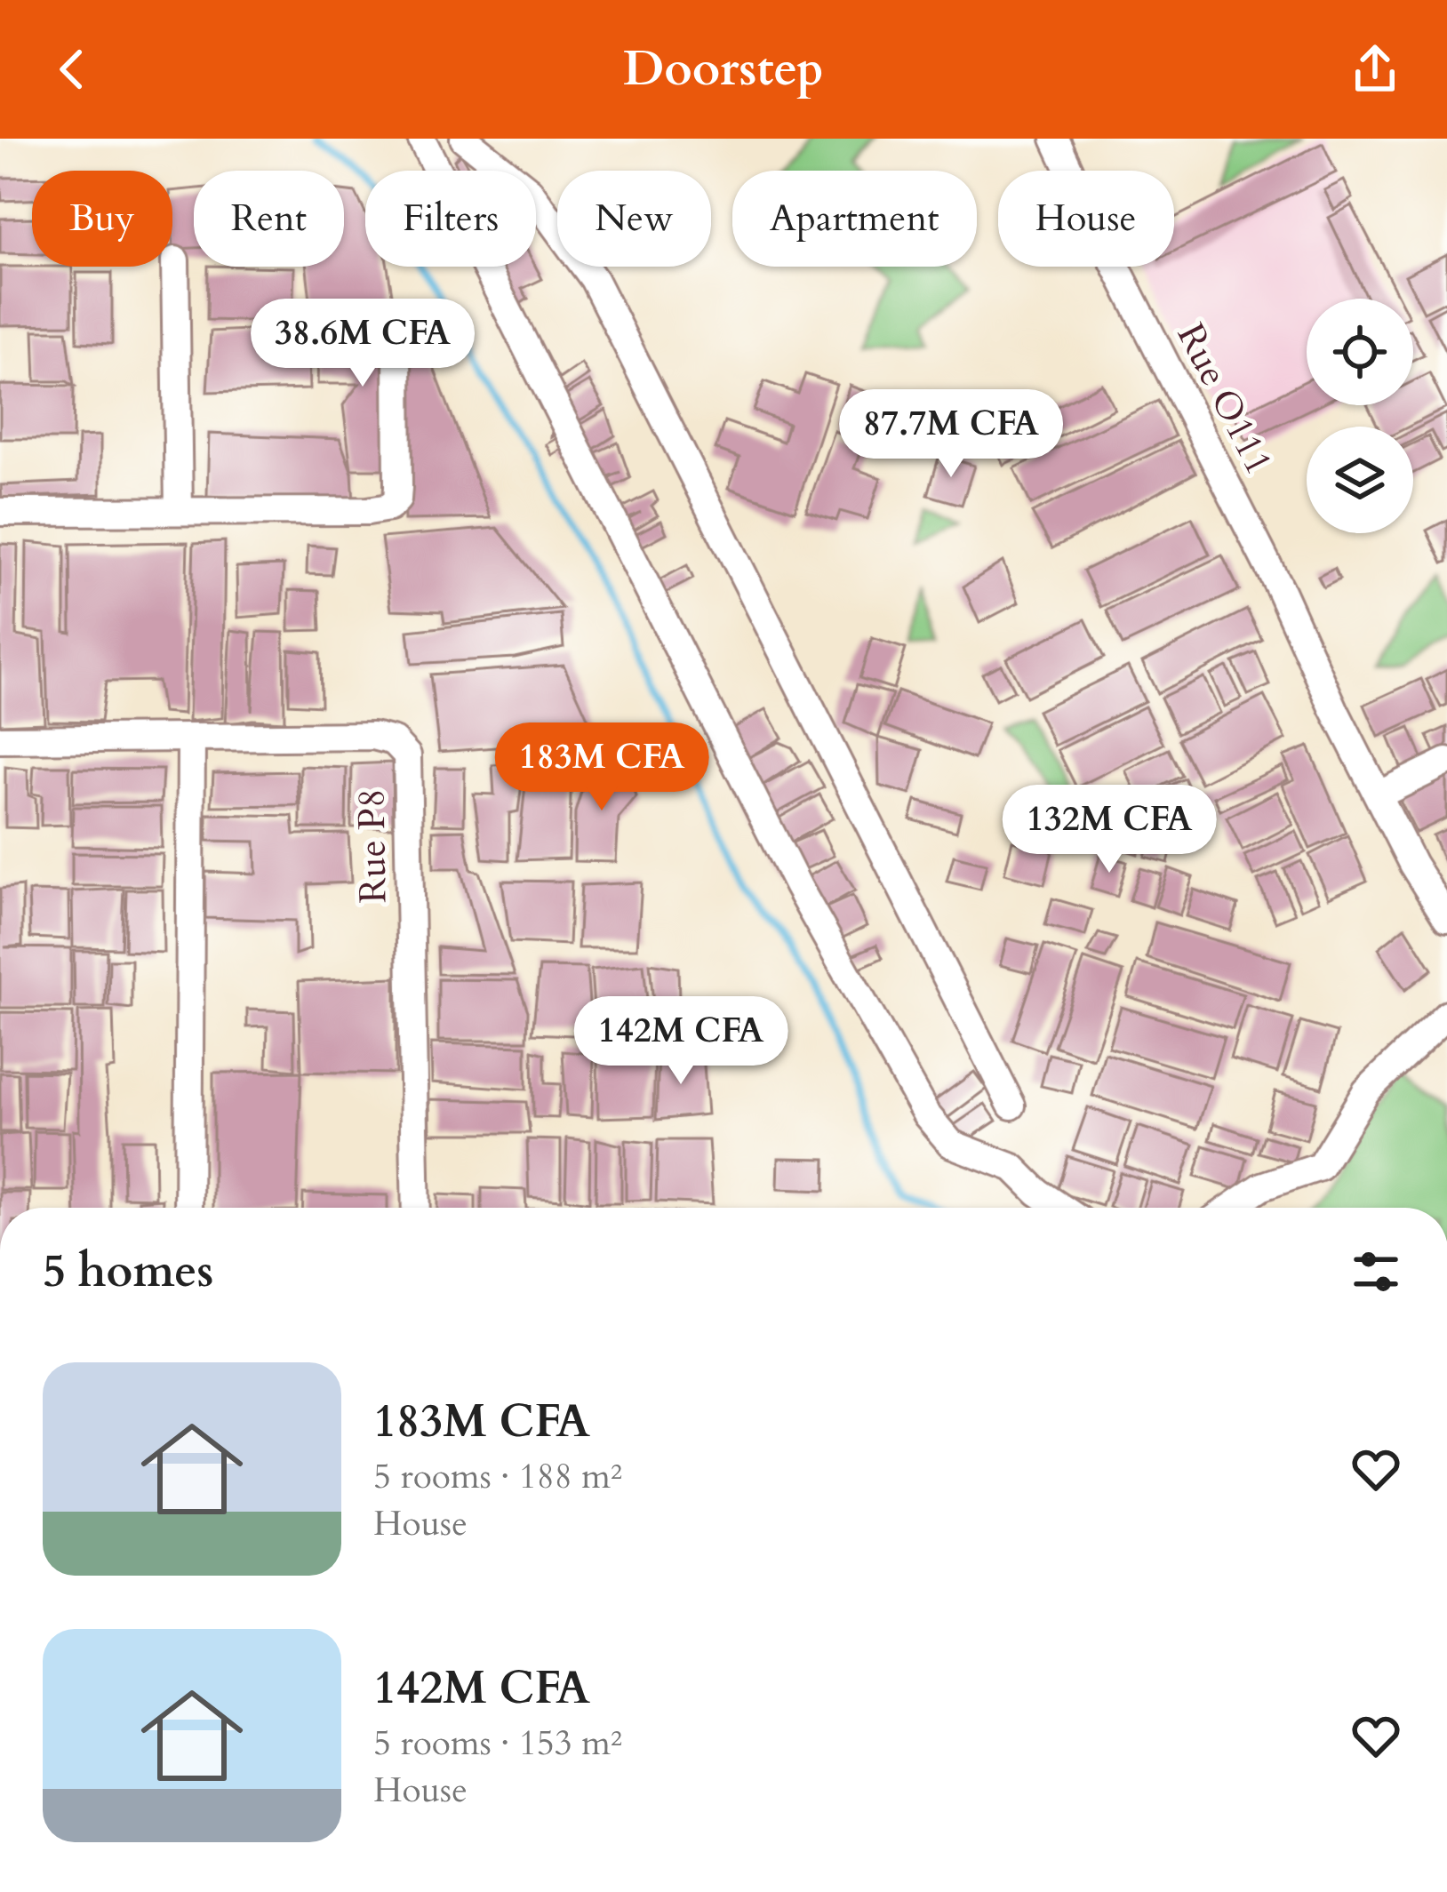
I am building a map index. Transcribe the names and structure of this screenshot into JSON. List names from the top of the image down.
{
  "streets": {
    "street": ["Rue O111", "Rue P8"]
  },
  "page": {
    "header": "Doorstep",
    "chip": [
      "Buy",
      "Rent",
      "Filters",
      "New",
      "Apartment",
      "House"
    ],
    "price": [
      "38.6M CFA",
      "87.7M CFA",
      "183M CFA",
      "132M CFA",
      "142M CFA"
    ],
    "heading": "5 homes",
    "list": [
      {
        "name": "183M CFA",
        "note": "5 rooms · 188 m² · House"
      },
      {
        "name": "142M CFA",
        "note": "5 rooms · 153 m² · House"
      }
    ]
  }
}
